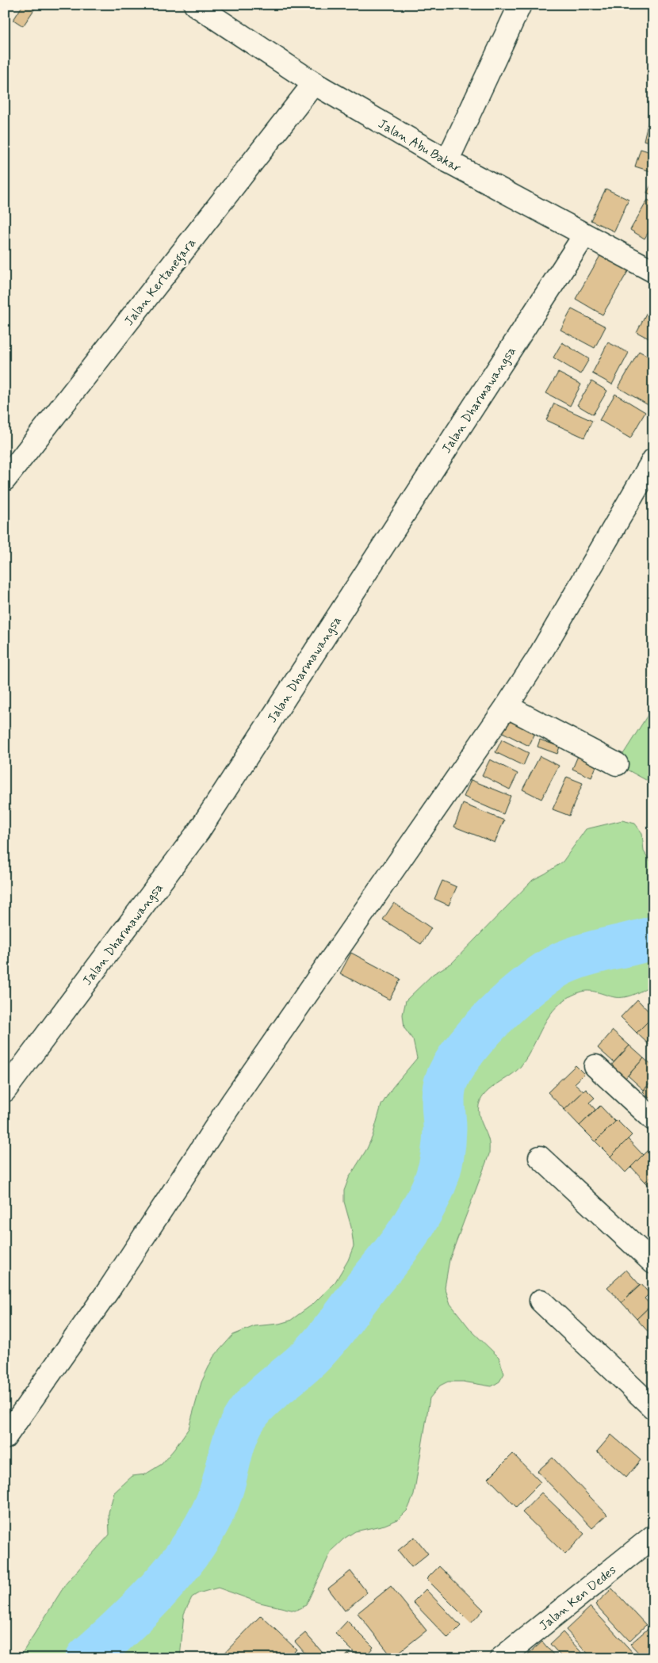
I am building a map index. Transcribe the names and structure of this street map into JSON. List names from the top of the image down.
{
  "streets": {
    "street": [
      "Jalan Abu Bakar",
      "Jalan Kertanegara",
      "Jalan Dharmawangsa",
      "Jalan Ken Dedes"
    ]
  },
  "crossings": [
    ["Jalan Abu Bakar", "Jalan Kertanegara"],
    ["Jalan Abu Bakar", "Jalan Dharmawangsa"]
  ]
}
